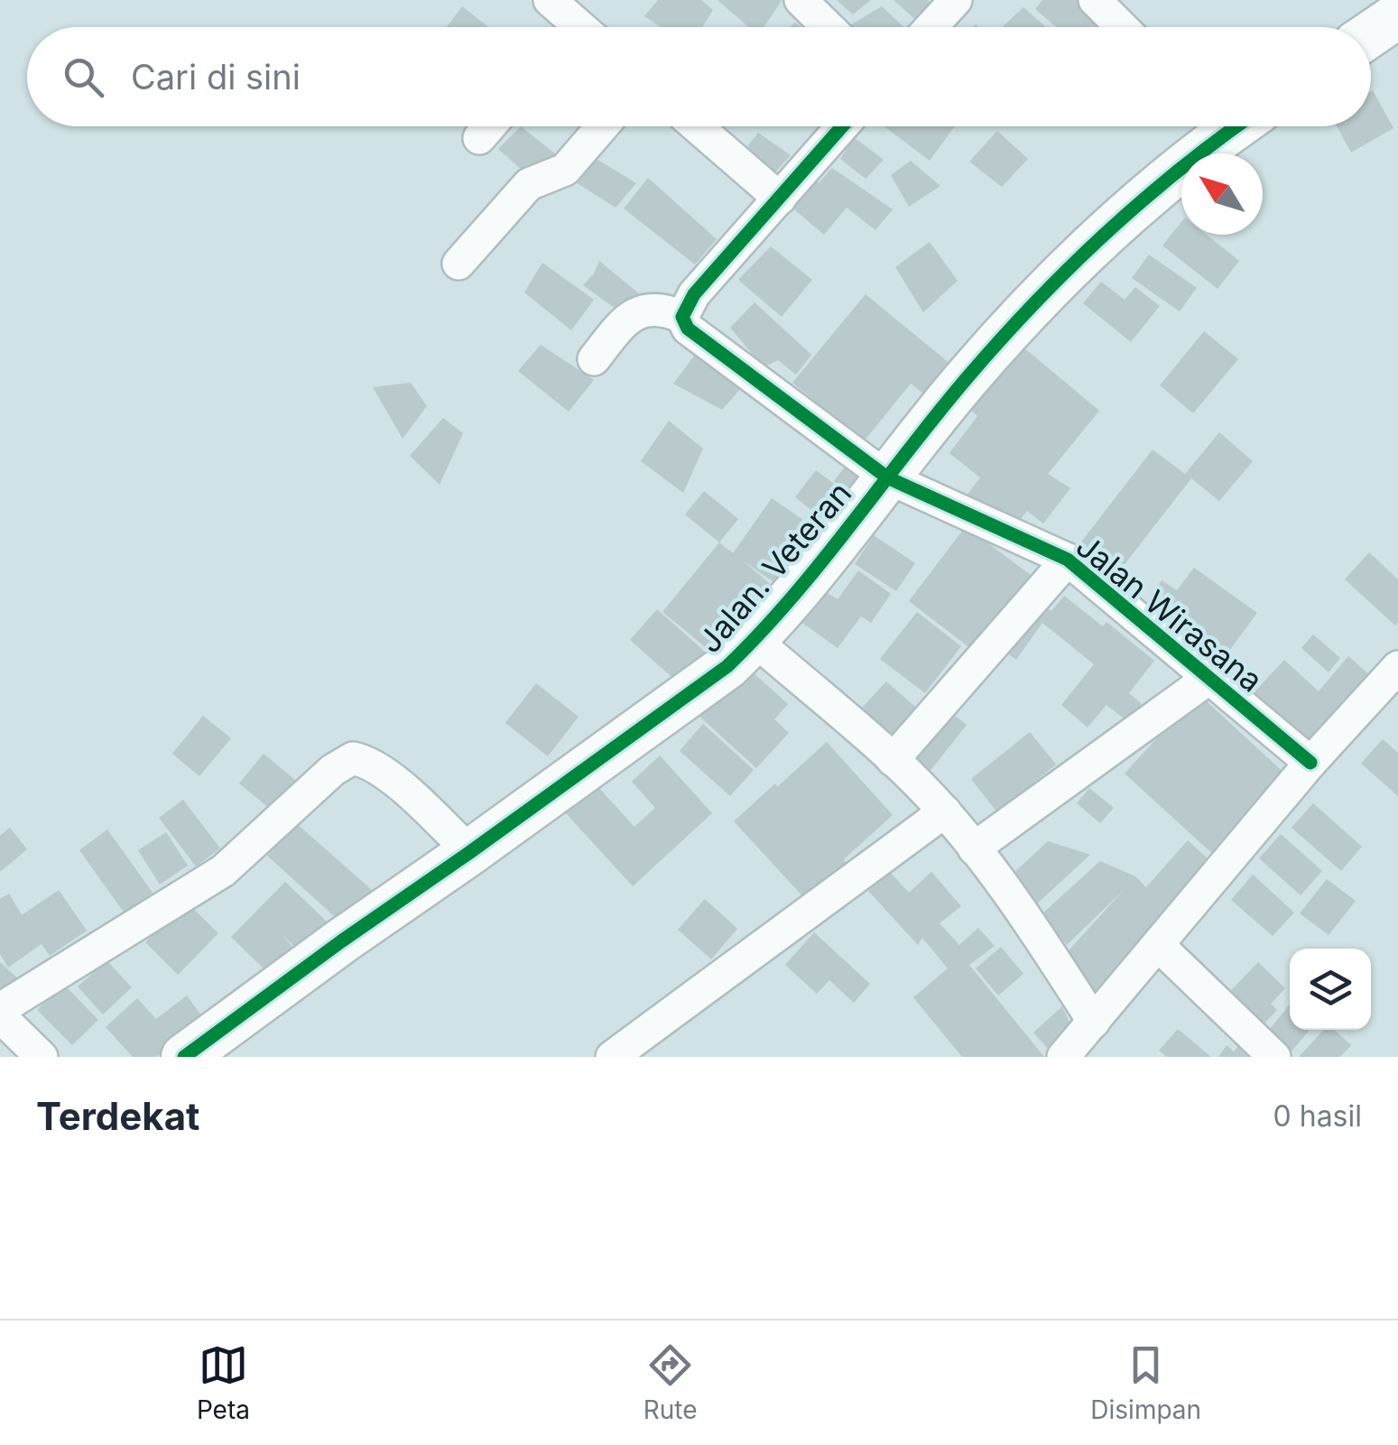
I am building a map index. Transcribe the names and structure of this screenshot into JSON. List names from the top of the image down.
{
  "streets": {
    "street": ["Jalan. Veteran", "Jalan Wirasana"]
  },
  "crossings": [
    ["Jalan. Veteran", "Jalan Wirasana"]
  ],
  "north": "top left",
  "page": {
    "search": "Cari di sini",
    "heading": ["Terdekat", "0 hasil"],
    "nav": ["Peta", "Rute", "Disimpan"]
  }
}
